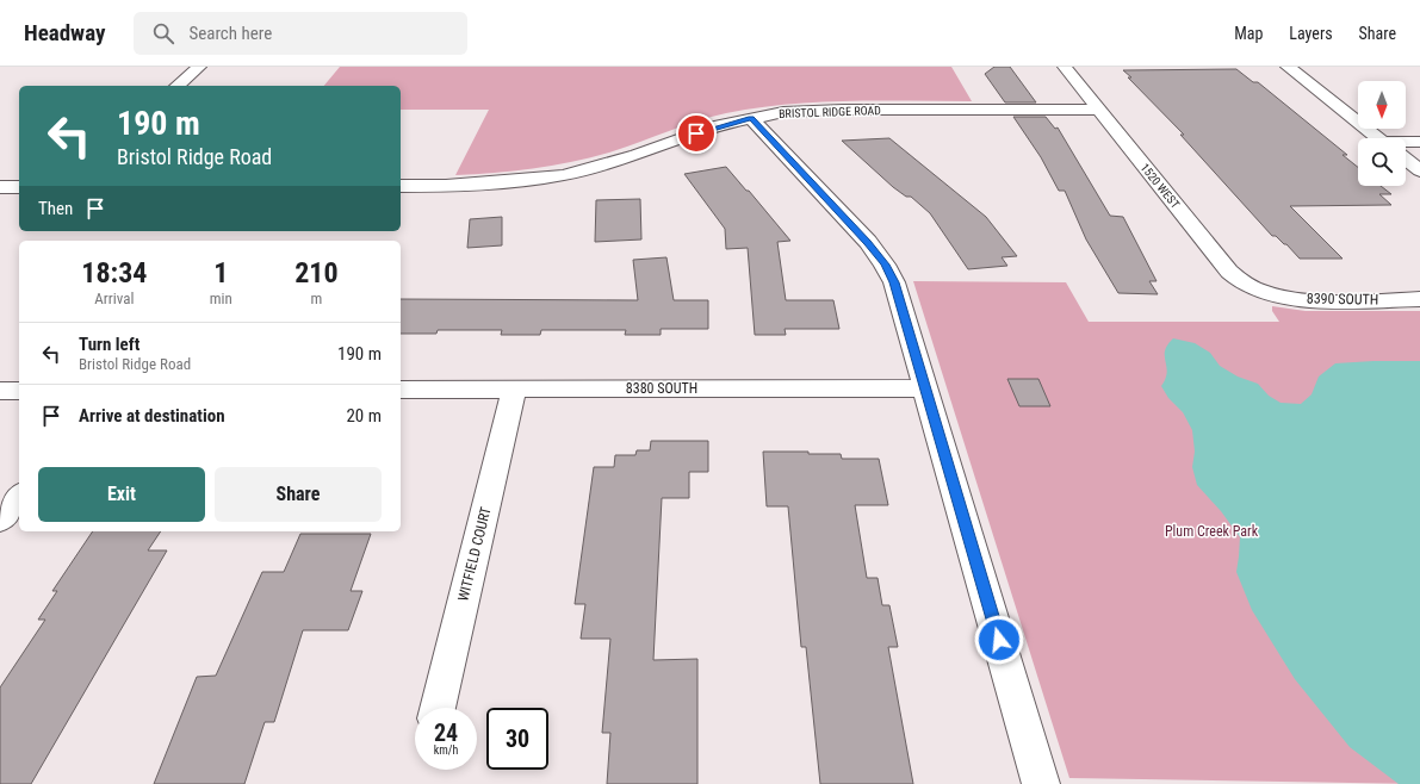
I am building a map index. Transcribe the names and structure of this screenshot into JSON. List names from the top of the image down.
{
  "streets": {
    "street": [
      "BRISTOL RIDGE ROAD",
      "1520 WEST",
      "8390 SOUTH",
      "8380 SOUTH",
      "WITFIELD COURT"
    ]
  },
  "crossings": [
    ["BRISTOL RIDGE ROAD", "1520 WEST"],
    ["1520 WEST", "8390 SOUTH"],
    ["8380 SOUTH", "WITFIELD COURT"]
  ],
  "parks": ["Plum Creek Park"],
  "north": "bottom",
  "page": {
    "header": "Headway",
    "search": "Search here",
    "nav": ["Map", "Layers", "Share"],
    "turn": ["190 m", "Bristol Ridge Road"],
    "then": "Then",
    "eta": [
      "18:34",
      "Arrival",
      "1",
      "min",
      "210",
      "m"
    ],
    "list": [
      {
        "name": "Turn left",
        "note": "Bristol Ridge Road",
        "value": "190 m"
      },
      {
        "name": "Arrive at destination",
        "value": "20 m"
      }
    ],
    "buttons": ["Exit", "Share"],
    "speed": "24 km/h",
    "limit": "30"
  }
}
